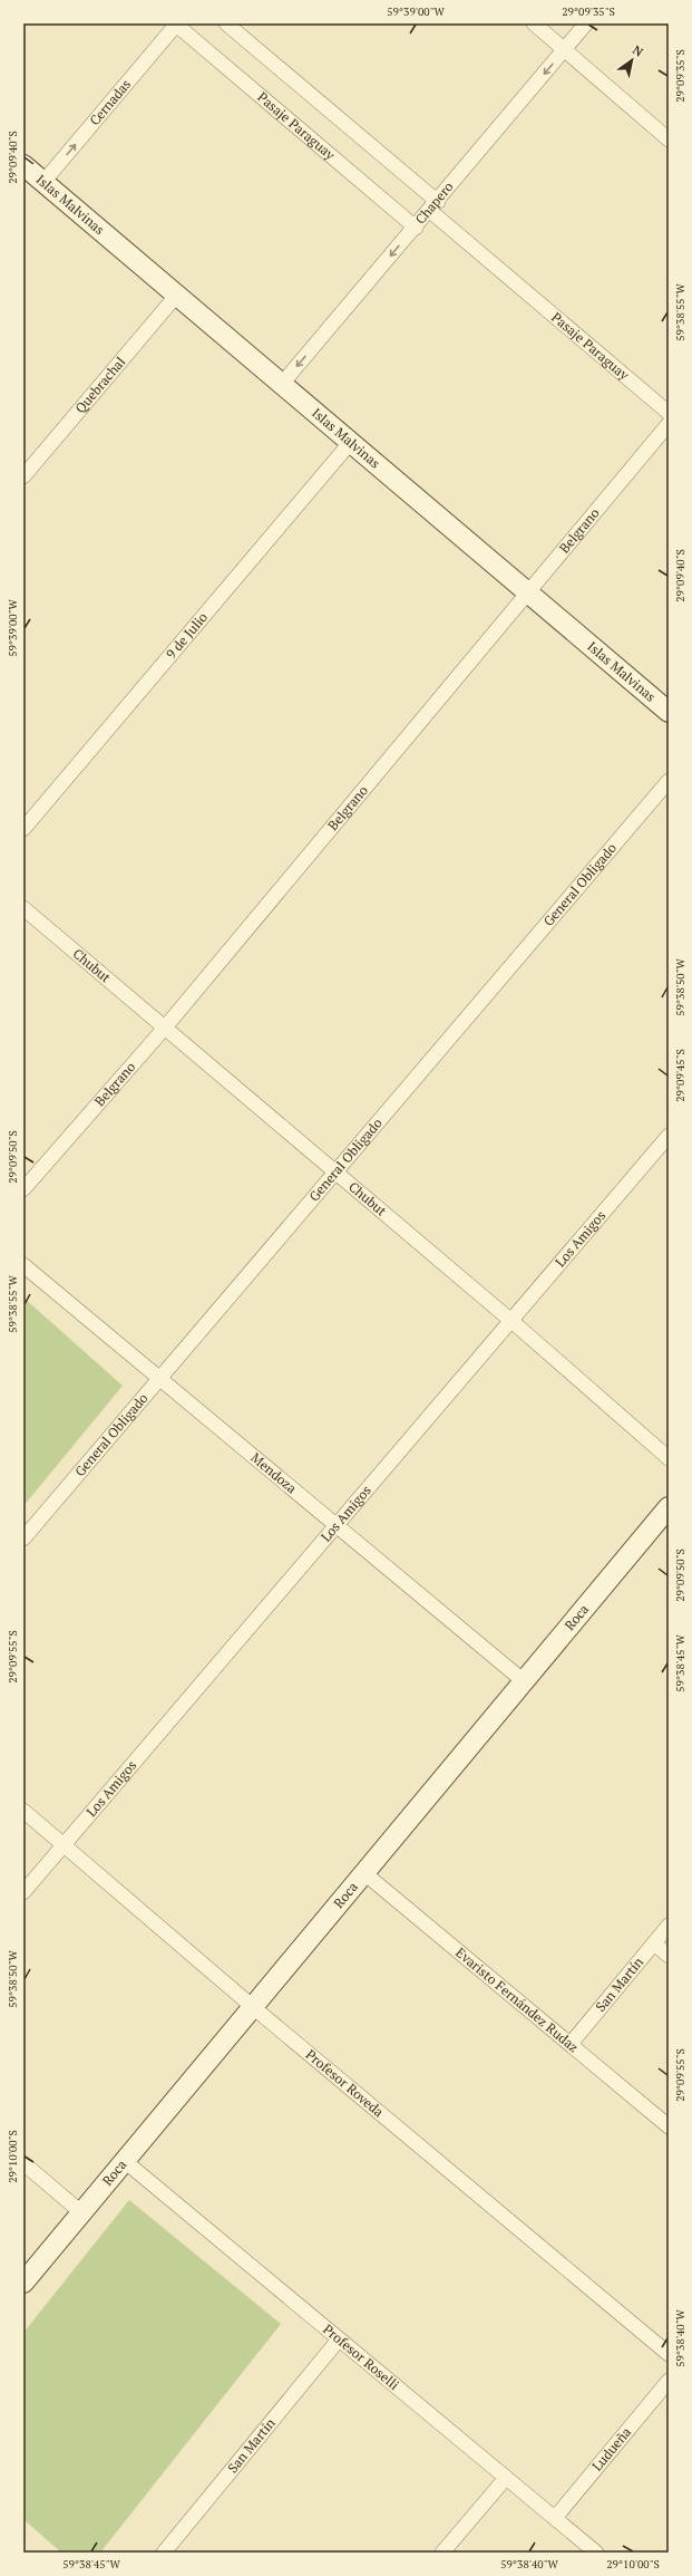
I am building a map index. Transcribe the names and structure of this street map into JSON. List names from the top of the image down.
{
  "streets": {
    "street": [
      "Cernadas",
      "Pasaje Paraguay",
      "Chapero",
      "Islas Malvinas",
      "Quebrachal",
      "Belgrano",
      "9 de Julio",
      "General Obligado",
      "Chubut",
      "Los Amigos",
      "Mendoza",
      "Roca",
      "San Martín",
      "Evaristo Fernández Rudaz",
      "Profesor Roveda",
      "Profesor Roselli",
      "Ludueña"
    ]
  },
  "crossings": [
    ["Cernadas", "Pasaje Paraguay"],
    ["Cernadas", "Islas Malvinas"],
    ["Pasaje Paraguay", "Chapero"],
    ["Chapero", "Islas Malvinas"],
    ["Islas Malvinas", "Quebrachal"],
    ["Islas Malvinas", "Belgrano"],
    ["Islas Malvinas", "9 de Julio"],
    ["Belgrano", "Chubut"],
    ["General Obligado", "Chubut"],
    ["General Obligado", "Mendoza"],
    ["Chubut", "Los Amigos"],
    ["Los Amigos", "Mendoza"],
    ["Los Amigos", "Profesor Roveda"],
    ["Mendoza", "Roca"],
    ["Roca", "Evaristo Fernández Rudaz"],
    ["Roca", "Profesor Roveda"],
    ["Roca", "Profesor Roselli"],
    ["San Martín", "Evaristo Fernández Rudaz"],
    ["San Martín", "Profesor Roselli"],
    ["Profesor Roselli", "Ludueña"]
  ],
  "one_way": ["Cernadas", "Chapero"],
  "north": "top right",
  "coordinates": [
    "59°39'00\"W",
    "29°09'35\"S",
    "29°09'40\"S",
    "59°38'55\"W",
    "59°38'50\"W",
    "29°09'45\"S",
    "29°09'50\"S",
    "29°09'55\"S",
    "59°38'45\"W",
    "29°10'00\"S",
    "59°38'40\"W"
  ]
}
